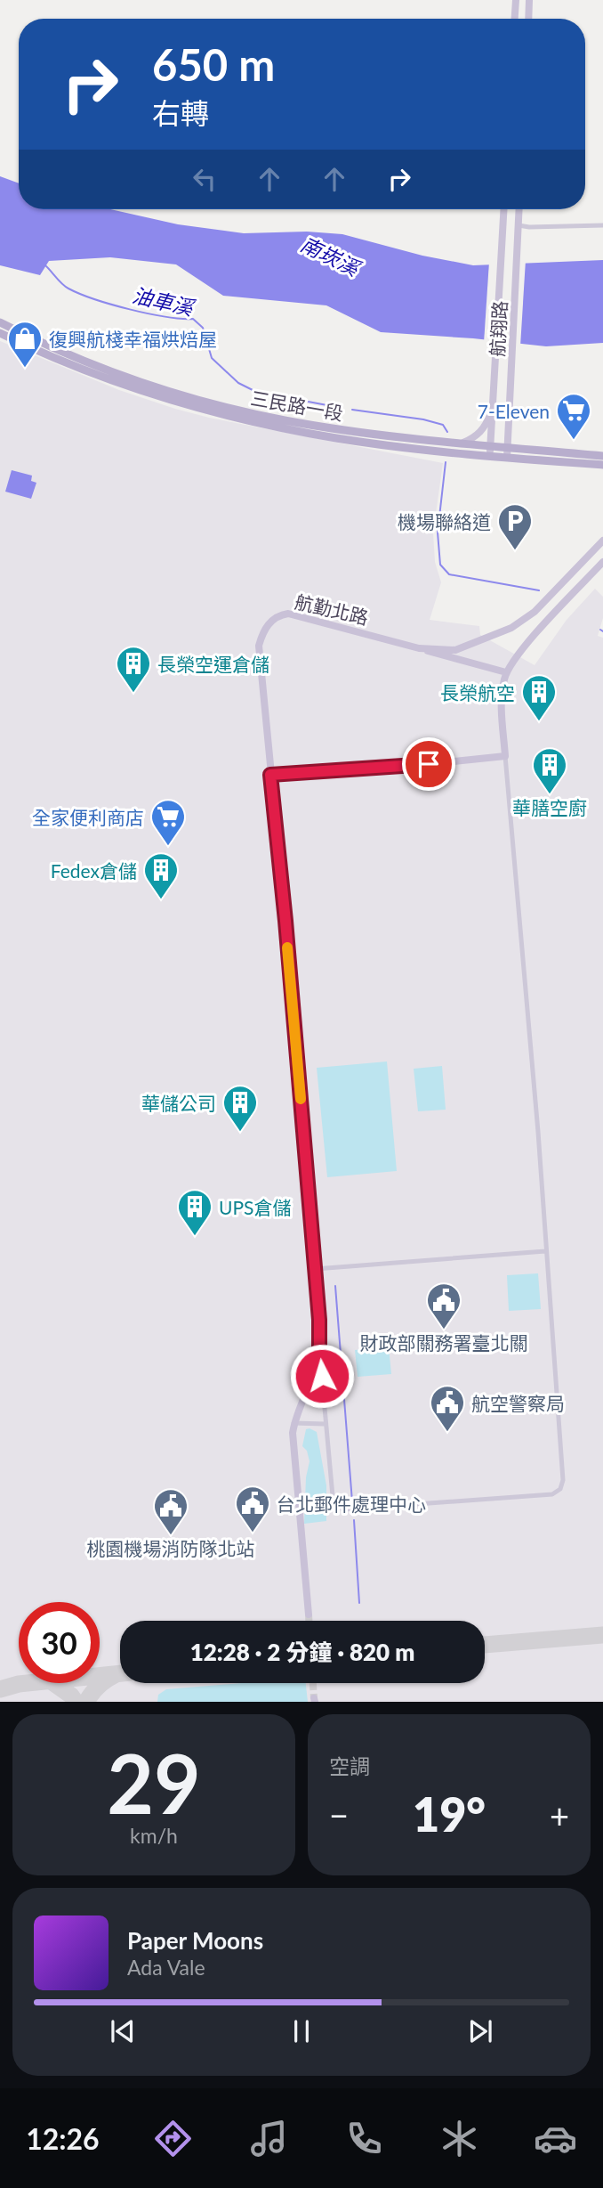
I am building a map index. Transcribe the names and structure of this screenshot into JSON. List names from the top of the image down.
{
  "streets": {
    "main road": ["三民路一段"],
    "street": ["航翔路", "航勤北路"]
  },
  "crossings": [
    ["航翔路", "三民路一段"]
  ],
  "water": ["南崁溪", "油車溪"],
  "places": {
    "shop": ["復興航棧幸福烘焙屋"],
    "supermarket": ["7-Eleven", "全家便利商店"],
    "parking": ["機場聯絡道"],
    "building": [
      "長榮空運倉儲",
      "長榮航空",
      "華膳空廚",
      "Fedex倉儲",
      "華儲公司",
      "UPS倉儲"
    ],
    "public building": [
      "財政部關務署臺北關",
      "航空警察局",
      "台北郵件處理中心",
      "桃園機場消防隊北站"
    ]
  },
  "page": {
    "turn": ["650 m", "右轉"],
    "limit": "30",
    "trip": "12:28 · 2 分鐘 · 820 m",
    "tile": [
      ["29", "km/h"],
      "空調"
    ],
    "heat": ["−", "19°", "+"],
    "song": ["Paper Moons", "Ada Vale"],
    "tabs": "12:26"
  }
}
